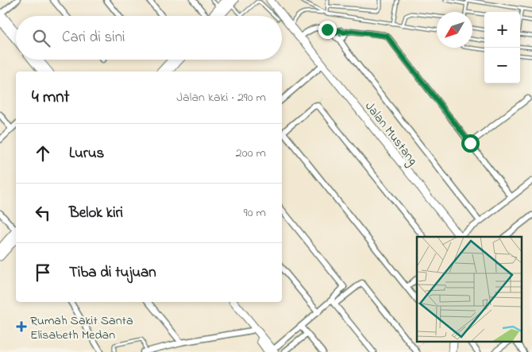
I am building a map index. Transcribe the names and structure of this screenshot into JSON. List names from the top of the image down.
{
  "streets": {
    "main road": ["Jalan Mustang"]
  },
  "places": {
    "health": ["Rumah Sakit Santa Elisabeth Medan"]
  },
  "north": "bottom left",
  "page": {
    "map_buttons": ["+", "−"],
    "search": "Cari di sini",
    "heading": ["4 mnt", "Jalan kaki · 290 m"],
    "list": [
      ["Lurus", "200 m"],
      ["Belok kiri", "90 m"],
      "Tiba di tujuan"
    ]
  }
}
